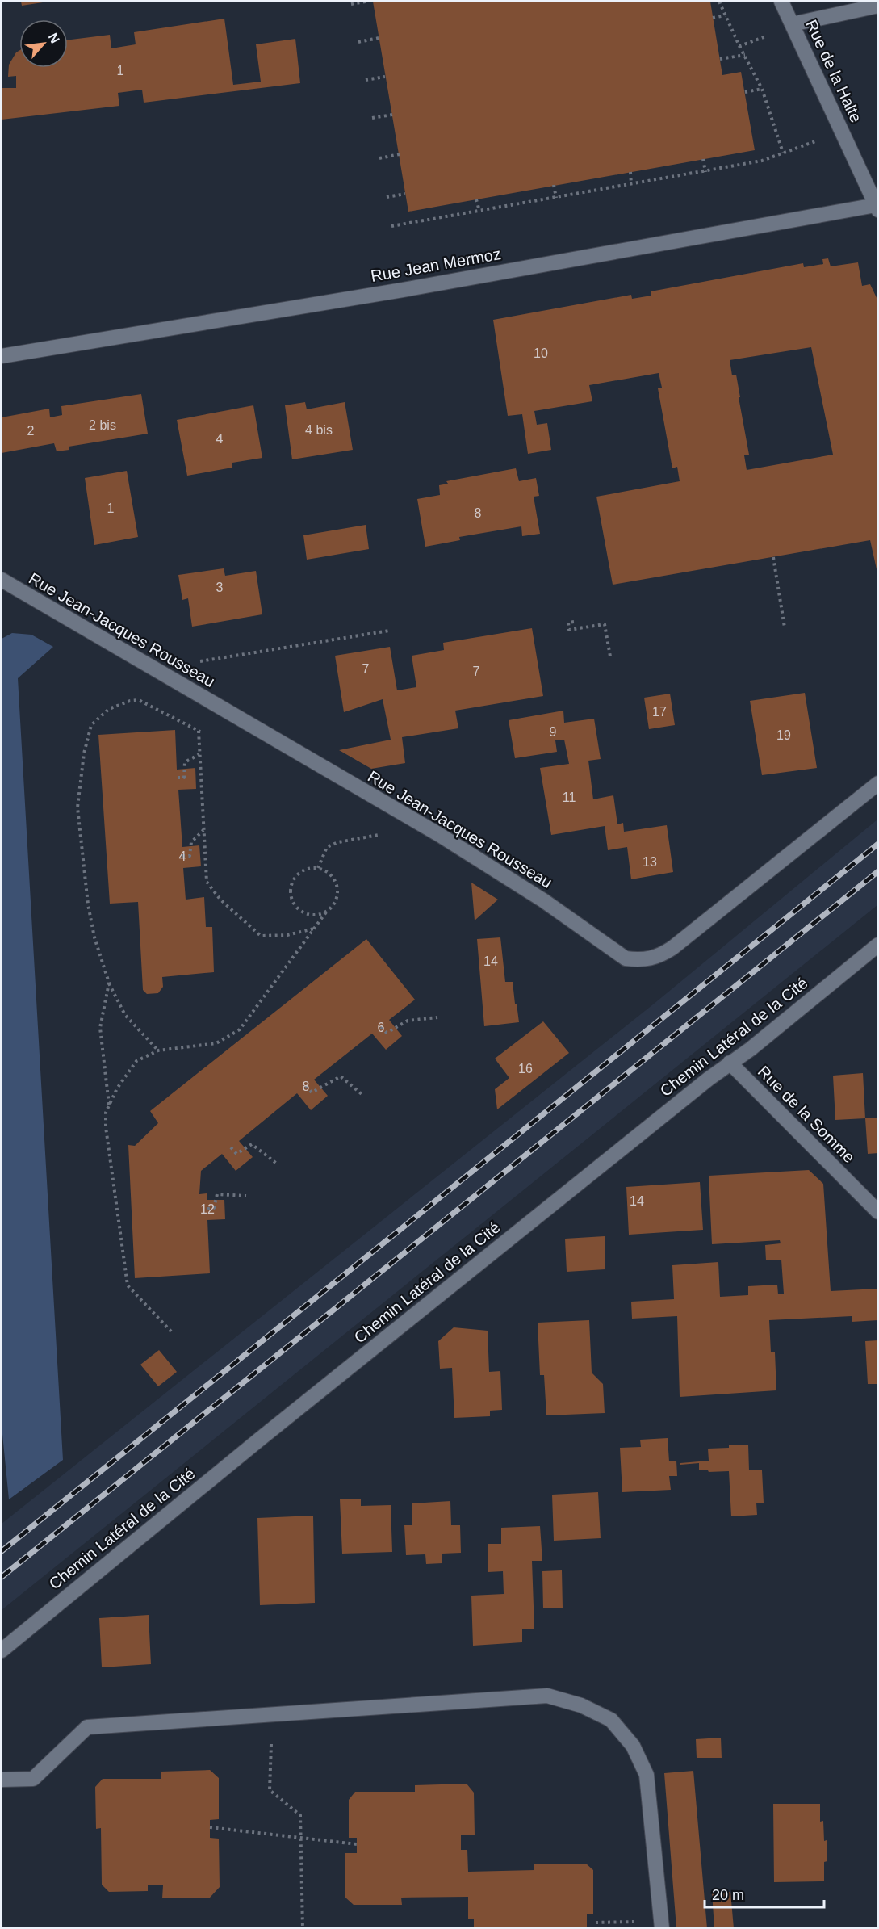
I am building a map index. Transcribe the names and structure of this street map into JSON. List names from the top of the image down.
{
  "streets": {
    "street": [
      "Rue de la Halte",
      "Rue Jean Mermoz",
      "Rue Jean-Jacques Rousseau",
      "Chemin Latéral de la Cité",
      "Rue de la Somme"
    ]
  },
  "crossings": [
    ["Rue de la Halte", "Rue Jean Mermoz"],
    ["Chemin Latéral de la Cité", "Rue de la Somme"]
  ],
  "house_numbers": [
    "1",
    "10",
    "2 bis",
    "4 bis",
    "2",
    "4",
    "1",
    "8",
    "3",
    "7",
    "7",
    "17",
    "9",
    "19",
    "11",
    "4",
    "13",
    "14",
    "6",
    "16",
    "8",
    "14",
    "12"
  ],
  "scale_bar": "20 m",
  "north": "top right"
}
